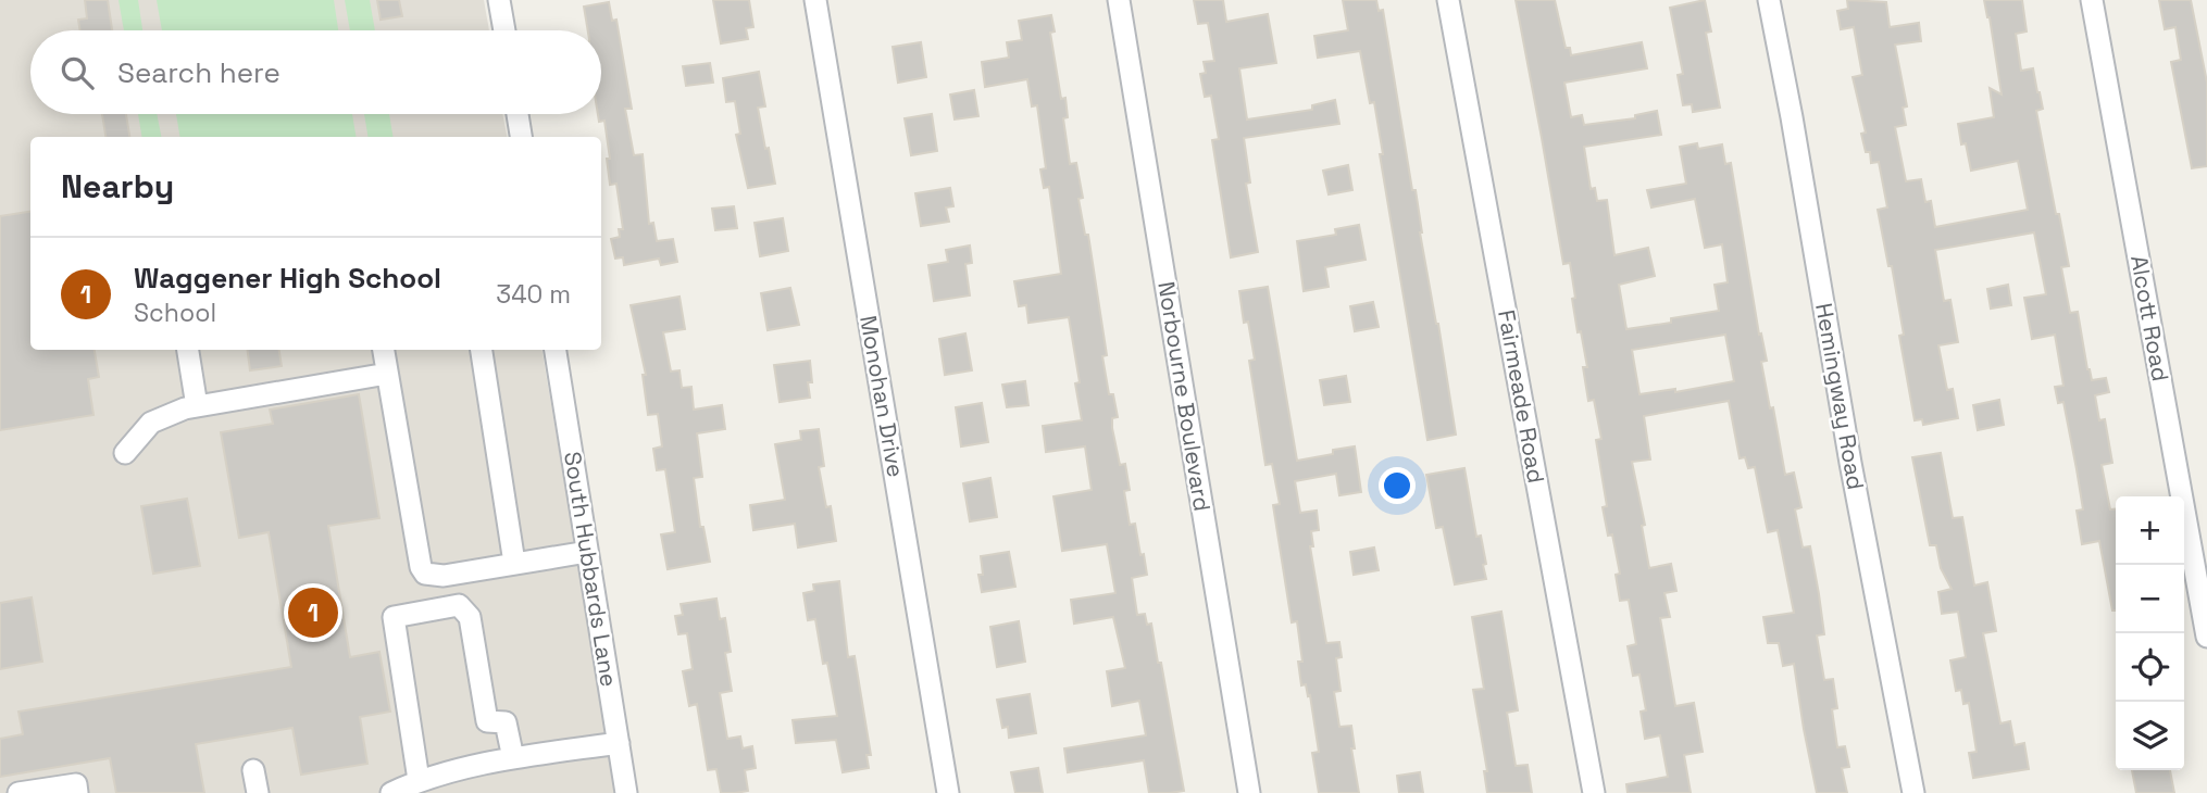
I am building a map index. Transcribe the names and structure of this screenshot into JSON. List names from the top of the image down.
{
  "streets": {
    "street": [
      "Alcott Road",
      "Monohan Drive",
      "Norbourne Boulevard",
      "Fairmeade Road",
      "Hemingway Road",
      "South Hubbards Lane"
    ]
  },
  "page": {
    "search": "Search here",
    "heading": "Nearby",
    "list": [
      {
        "mark": "1",
        "name": "Waggener High School",
        "note": "School",
        "value": "340 m"
      }
    ],
    "map_buttons": ["+", "−"],
    "pins": "1"
  }
}
